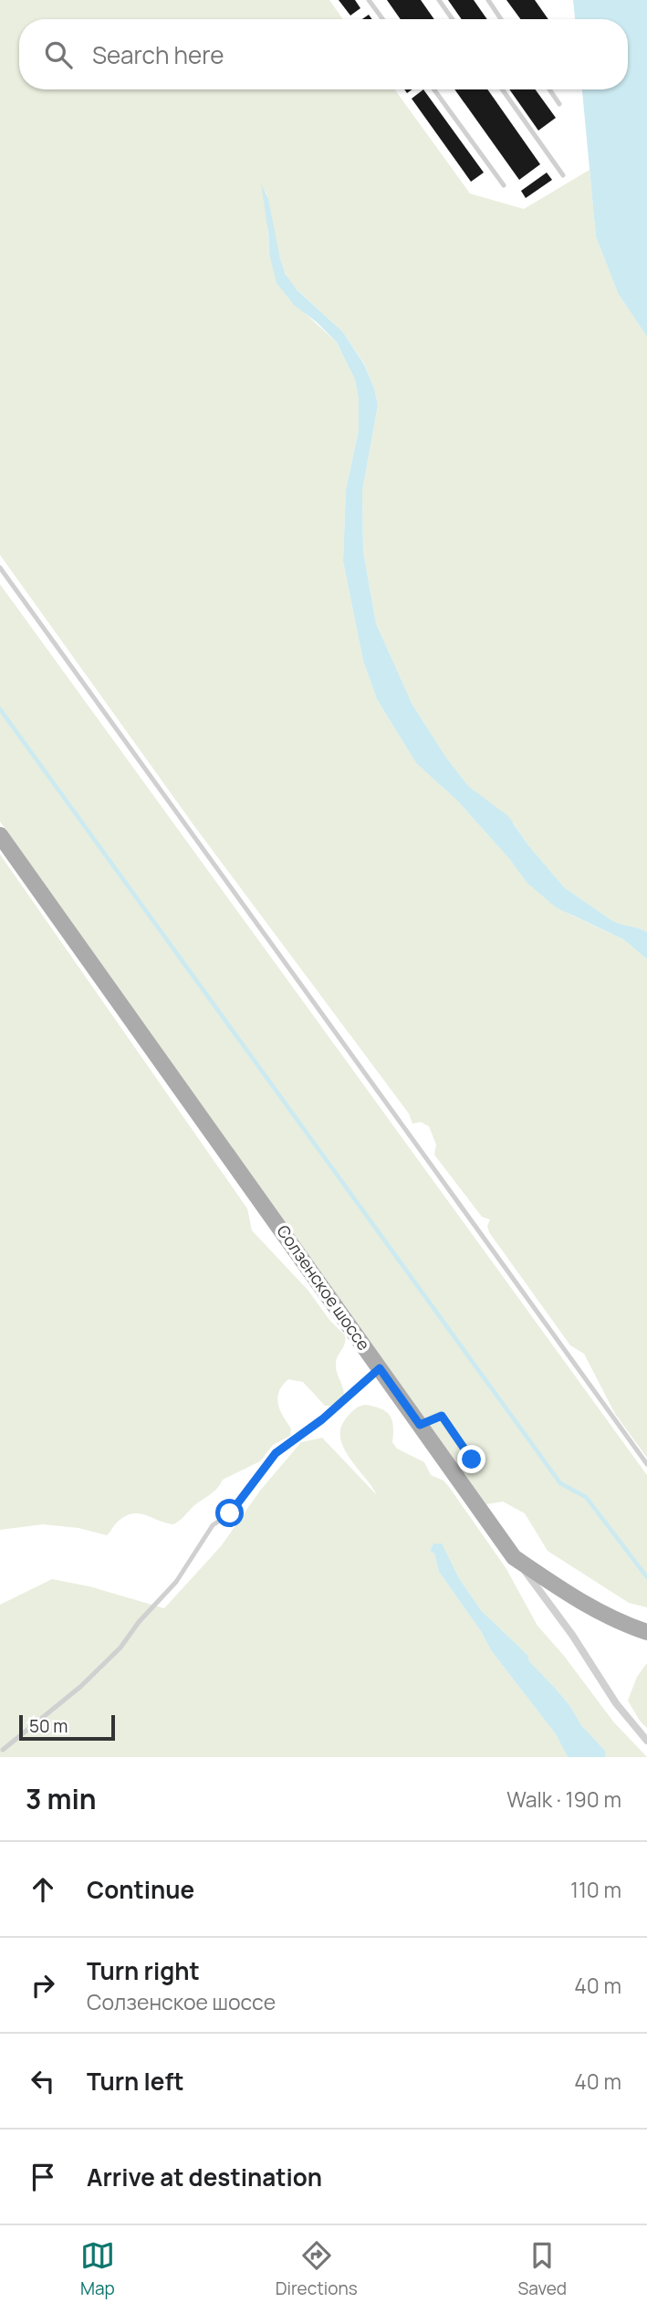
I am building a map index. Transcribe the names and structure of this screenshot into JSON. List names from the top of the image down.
{
  "streets": {
    "main road": ["Солзенское шоссе"]
  },
  "scale_bar": "50 m",
  "page": {
    "search": "Search here",
    "scale": "50 m",
    "heading": ["3 min", "Walk · 190 m"],
    "list": [
      ["Continue", "110 m"],
      ["Turn right", "Солзенское шоссе", "40 m"],
      ["Turn left", "40 m"],
      "Arrive at destination"
    ],
    "nav": ["Map", "Directions", "Saved"]
  }
}
